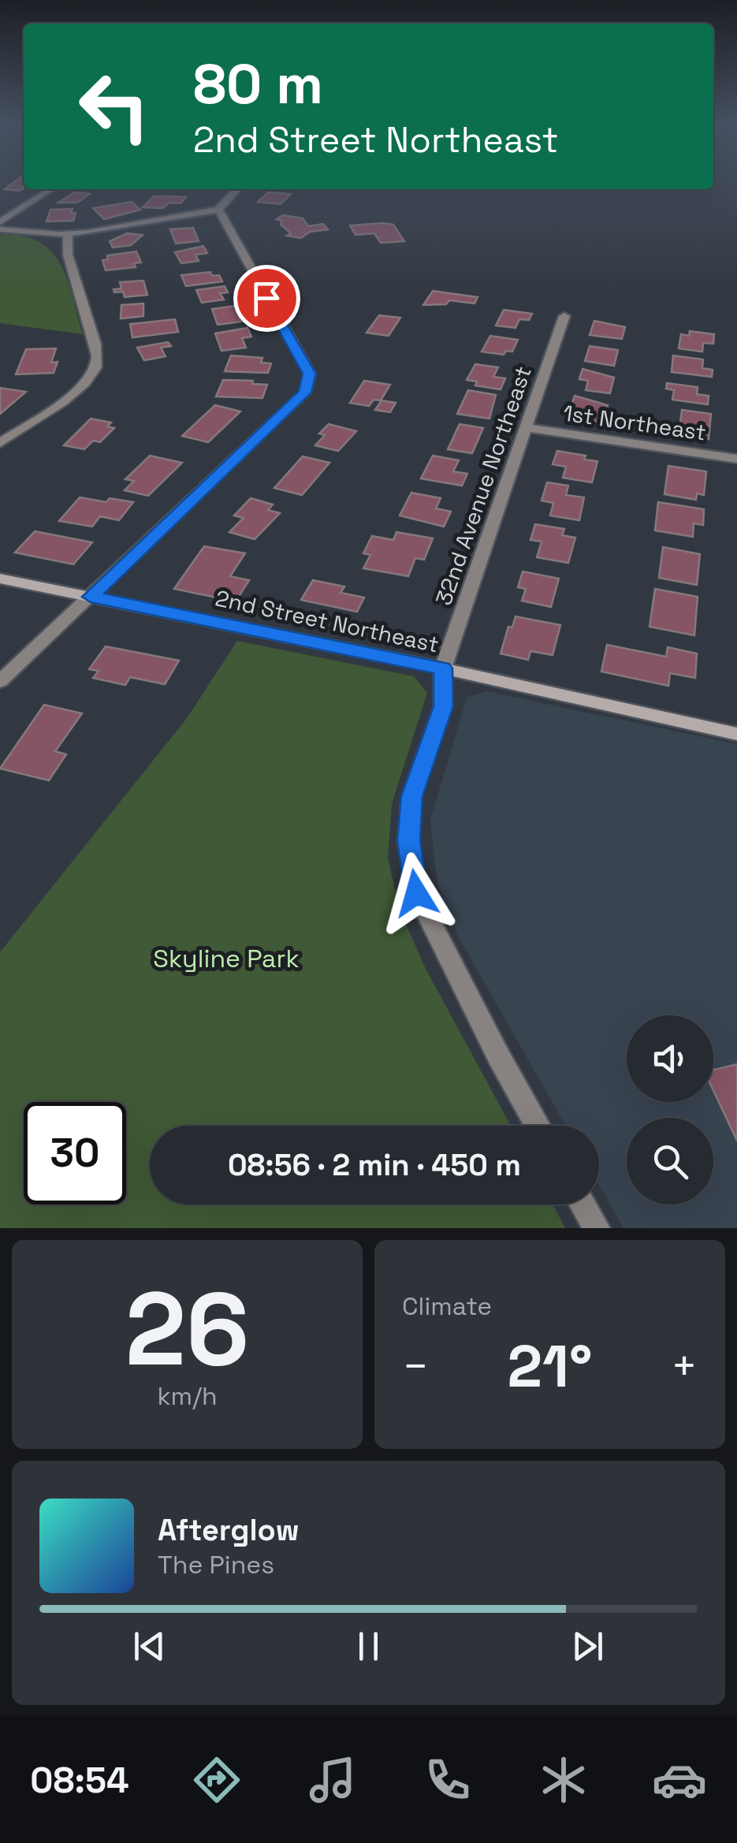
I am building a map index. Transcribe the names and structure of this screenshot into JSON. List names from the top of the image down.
{
  "streets": {
    "street": ["1st Northeast", "32nd Avenue Northeast", "2nd Street Northeast"]
  },
  "crossings": [
    ["1st Northeast", "32nd Avenue Northeast"],
    ["32nd Avenue Northeast", "2nd Street Northeast"]
  ],
  "parks": ["Skyline Park"],
  "page": {
    "turn": ["80 m", "2nd Street Northeast"],
    "limit": "30",
    "trip": "08:56 · 2 min · 450 m",
    "tile": [
      ["26", "km/h"],
      "Climate"
    ],
    "heat": ["−", "21°", "+"],
    "song": ["Afterglow", "The Pines"],
    "tabs": "08:54"
  }
}
